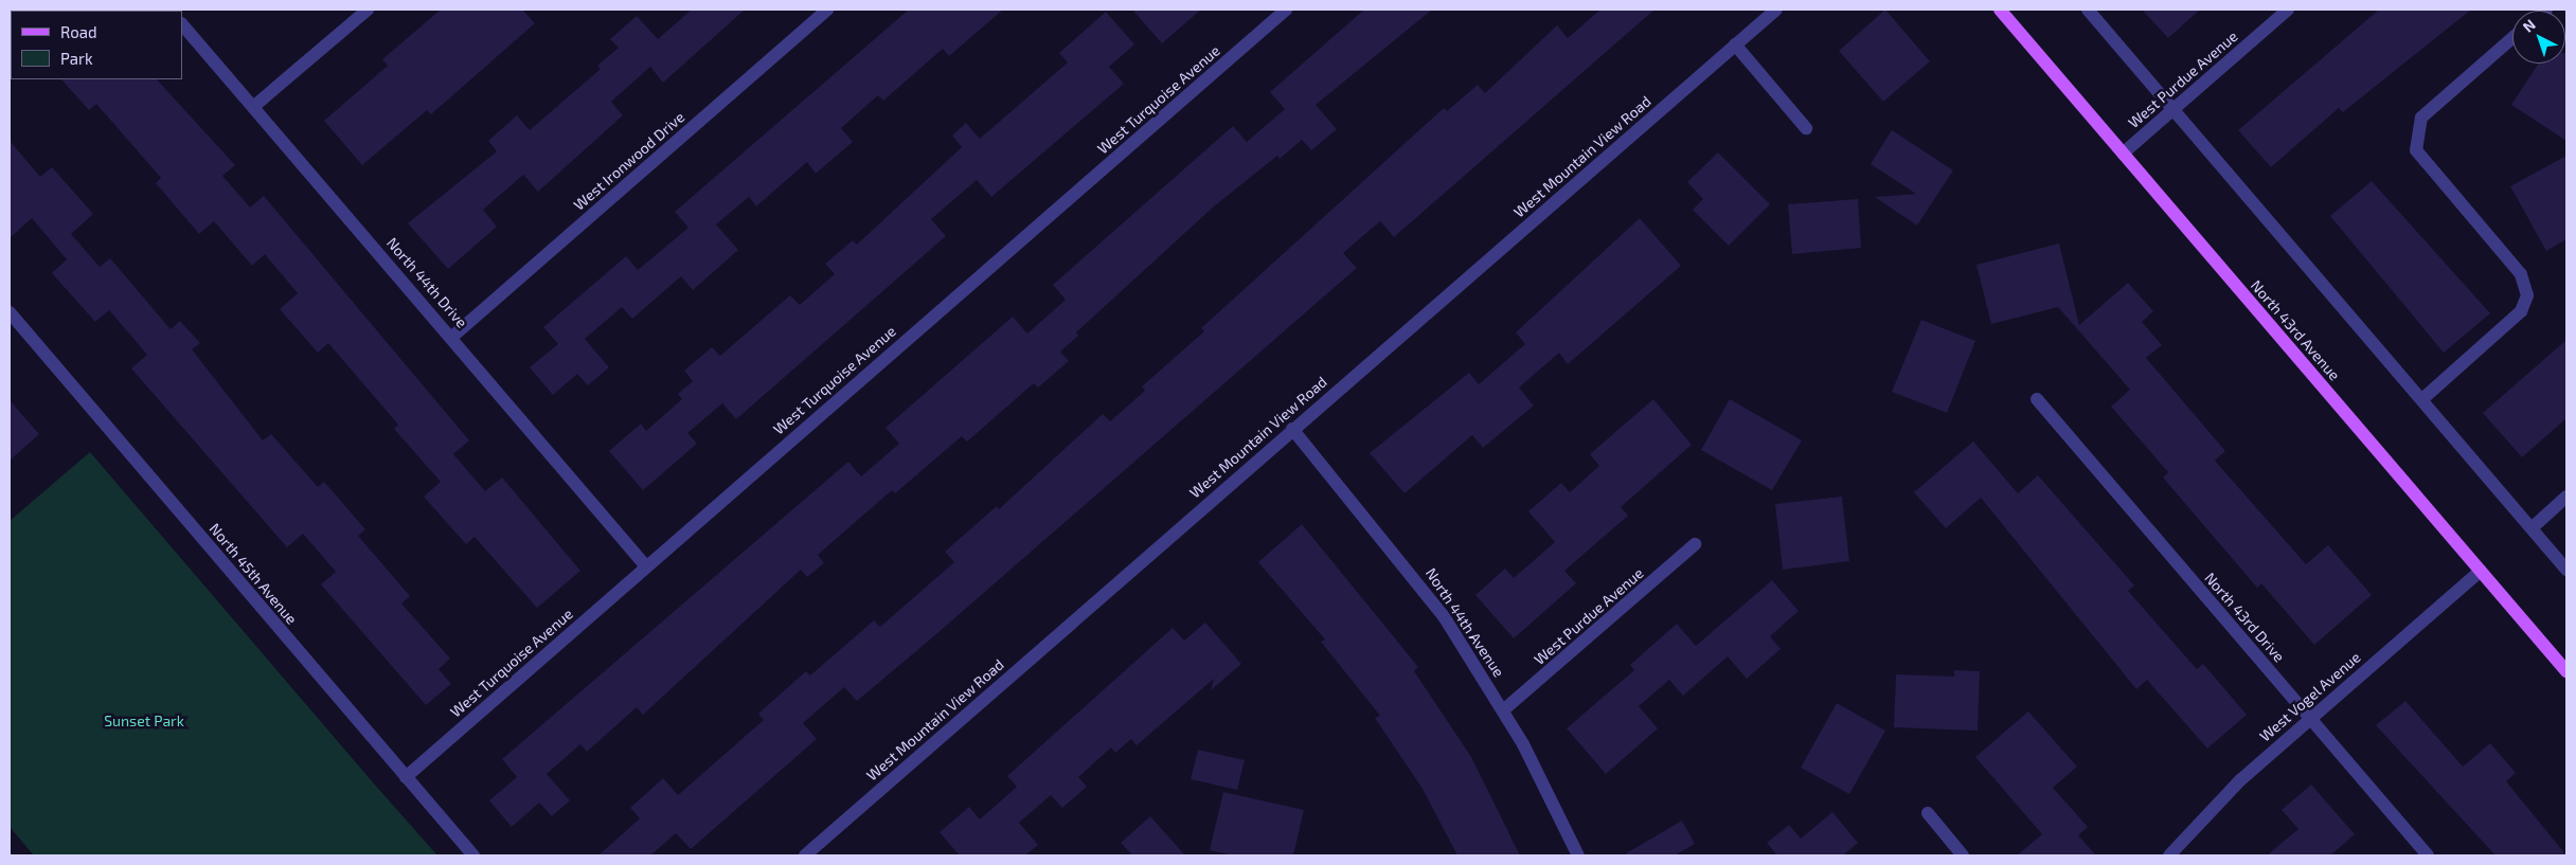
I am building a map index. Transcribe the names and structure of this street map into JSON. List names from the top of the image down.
{
  "streets": {
    "main road": ["North 43rd Avenue"],
    "street": [
      "West Purdue Avenue",
      "West Turquoise Avenue",
      "West Mountain View Road",
      "West Ironwood Drive",
      "North 44th Drive",
      "North 45th Avenue",
      "North 43rd Drive",
      "North 44th Avenue",
      "West Vogel Avenue"
    ]
  },
  "crossings": [
    ["West Purdue Avenue", "North 43rd Avenue"],
    ["West Purdue Avenue", "North 44th Avenue"],
    ["West Turquoise Avenue", "North 44th Drive"],
    ["West Turquoise Avenue", "North 45th Avenue"],
    ["West Mountain View Road", "North 44th Avenue"],
    ["West Ironwood Drive", "North 44th Drive"],
    ["North 43rd Avenue", "West Vogel Avenue"],
    ["North 43rd Drive", "West Vogel Avenue"]
  ],
  "parks": ["Sunset Park"],
  "legend": ["Road", "Park"],
  "north": "top left"
}
